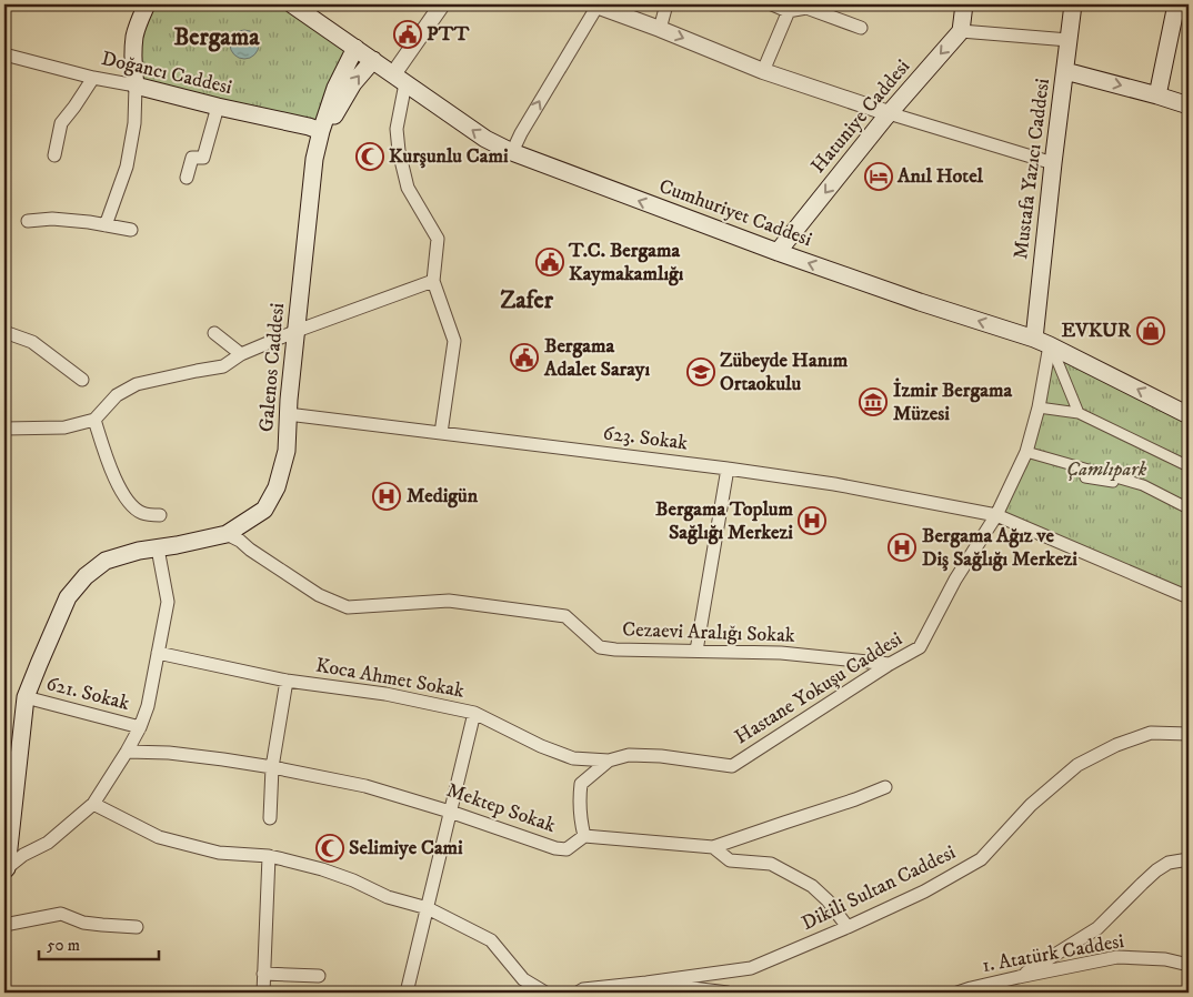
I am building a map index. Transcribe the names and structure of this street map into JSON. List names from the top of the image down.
{
  "streets": {
    "main road": [
      "Doğancı Caddesi",
      "Hatuniye Caddesi",
      "Mustafa Yazıcı Caddesi",
      "Cumhuriyet Caddesi",
      "Galenos Caddesi"
    ],
    "street": [
      "623. Sokak",
      "Cezaevi Aralığı Sokak",
      "Koca Ahmet Sokak",
      "Hastane Yokuşu Caddesi",
      "621. Sokak",
      "Mektep Sokak",
      "Dikili Sultan Caddesi",
      "1. Atatürk Caddesi"
    ]
  },
  "crossings": [
    ["Doğancı Caddesi", "Galenos Caddesi"],
    ["Hatuniye Caddesi", "Cumhuriyet Caddesi"],
    ["Mustafa Yazıcı Caddesi", "Cumhuriyet Caddesi"],
    ["Cumhuriyet Caddesi", "Galenos Caddesi"],
    ["Cumhuriyet Caddesi", "Hastane Yokuşu Caddesi"],
    ["Galenos Caddesi", "623. Sokak"],
    ["Galenos Caddesi", "Cezaevi Aralığı Sokak"],
    ["Galenos Caddesi", "621. Sokak"],
    ["623. Sokak", "Hastane Yokuşu Caddesi"],
    ["Cezaevi Aralığı Sokak", "Hastane Yokuşu Caddesi"],
    ["Koca Ahmet Sokak", "Hastane Yokuşu Caddesi"]
  ],
  "one_way": ["Hatuniye Caddesi", "Cumhuriyet Caddesi"],
  "districts": ["Bergama", "Zafer"],
  "parks": ["Çamlıpark"],
  "places": {
    "public building": ["PTT", "T.C. Bergama Kaymakamlığı", "Bergama Adalet Sarayı"],
    "mosque": ["Kurşunlu Cami", "Selimiye Cami"],
    "hotel": ["Anıl Hotel"],
    "shop": ["EVKUR"],
    "school or university": ["Zübeyde Hanım Ortaokulu"],
    "museum": ["İzmir Bergama Müzesi"],
    "hospital": ["Medigün", "Bergama Toplum Sağlığı Merkezi", "Bergama Ağız ve Diş Sağlığı Merkezi"]
  },
  "scale_bar": "50 m"
}
